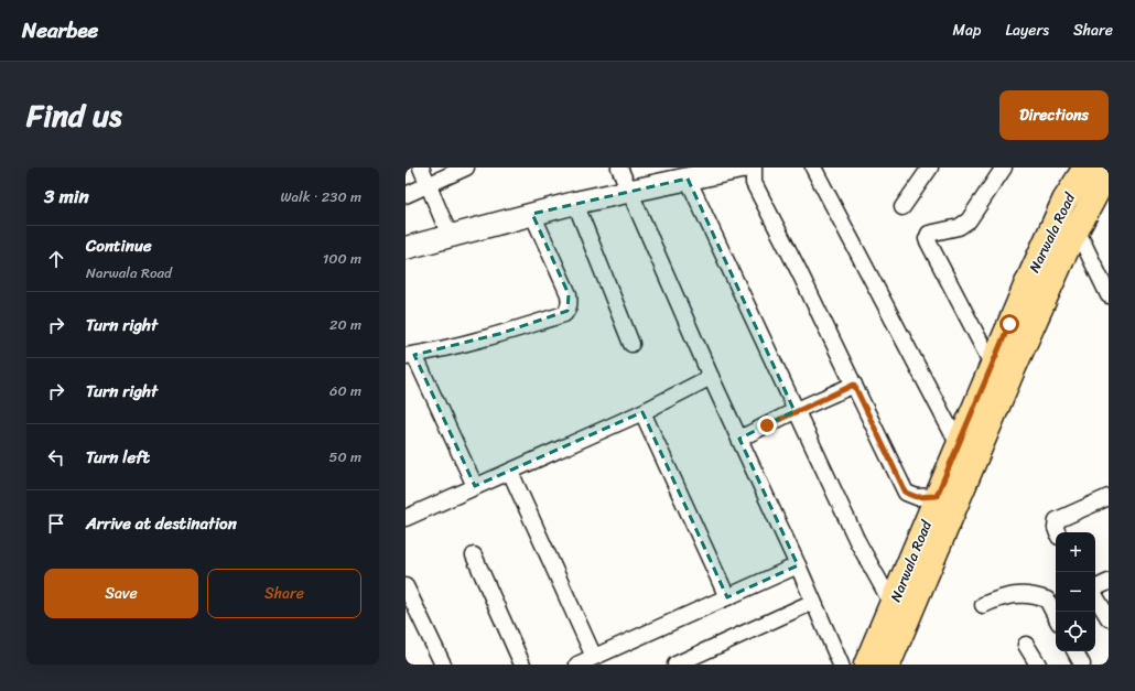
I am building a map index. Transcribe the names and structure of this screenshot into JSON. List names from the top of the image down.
{
  "streets": {
    "main road": ["Narwala Road"]
  },
  "page": {
    "header": "Nearbee",
    "nav": ["Map", "Layers", "Share"],
    "title": "Find us",
    "buttons": [
      "Directions",
      ["Save", "Share"]
    ],
    "heading": ["3 min", "Walk · 230 m"],
    "list": [
      ["Continue", "Narwala Road", "100 m"],
      ["Turn right", "20 m"],
      ["Turn right", "60 m"],
      ["Turn left", "50 m"],
      "Arrive at destination"
    ],
    "map_buttons": ["+", "−"]
  }
}
